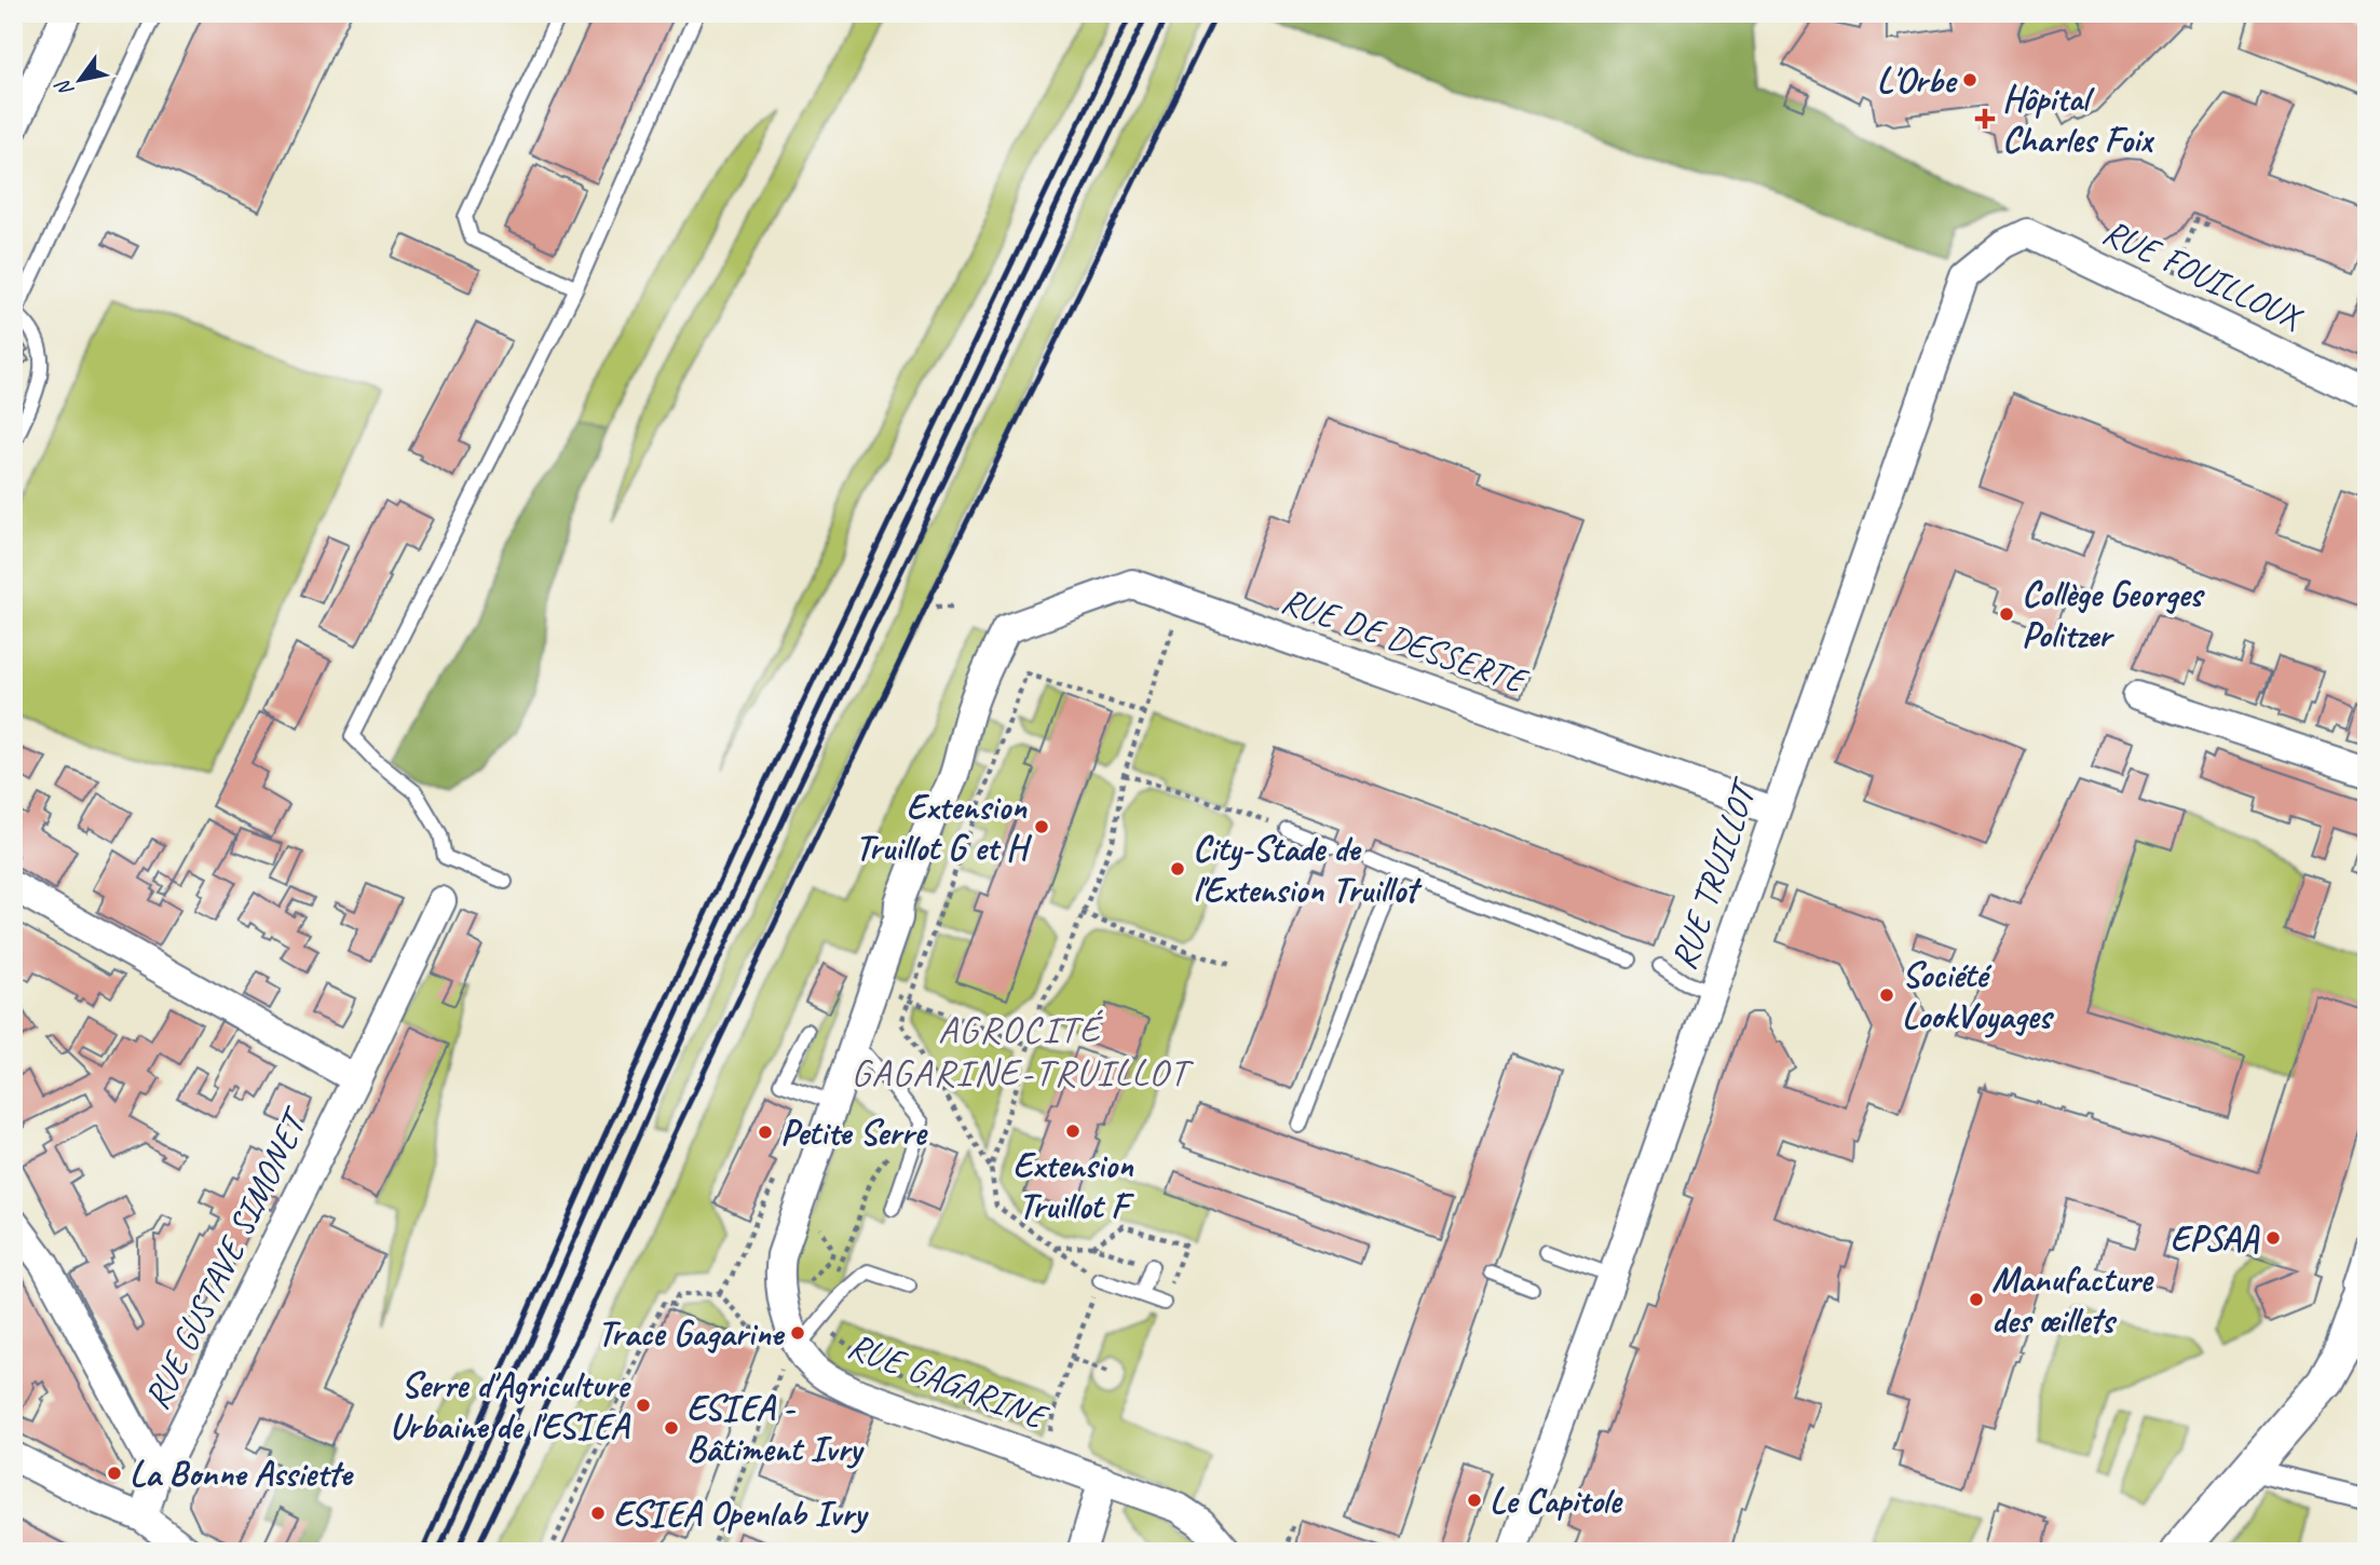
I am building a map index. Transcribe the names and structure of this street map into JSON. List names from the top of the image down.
{
  "streets": {
    "street": [
      "RUE FOUILLOUX",
      "RUE DE DESSERTE",
      "RUE TRUILLOT",
      "RUE GUSTAVE SIMONET",
      "RUE GAGARINE"
    ]
  },
  "crossings": [
    ["RUE FOUILLOUX", "RUE TRUILLOT"],
    ["RUE DE DESSERTE", "RUE TRUILLOT"],
    ["RUE DE DESSERTE", "RUE GAGARINE"]
  ],
  "districts": ["AGROCITÉ GAGARINE-TRUILLOT"],
  "places": {
    "other": [
      "L'Orbe",
      "Collège Georges Politzer",
      "Extension Truillot G et H",
      "City-Stade de l'Extension Truillot",
      "Société LookVoyages",
      "Extension Truillot F",
      "Petite Serre",
      "EPSAA",
      "Manufacture des œillets",
      "Trace Gagarine",
      "Serre d'Agriculture Urbaine de l'ESIEA",
      "ESIEA - Bâtiment Ivry",
      "La Bonne Assiette",
      "Le Capitole",
      "ESIEA Openlab Ivry"
    ],
    "health": ["Hôpital Charles Foix"]
  },
  "north": "bottom left"
}
